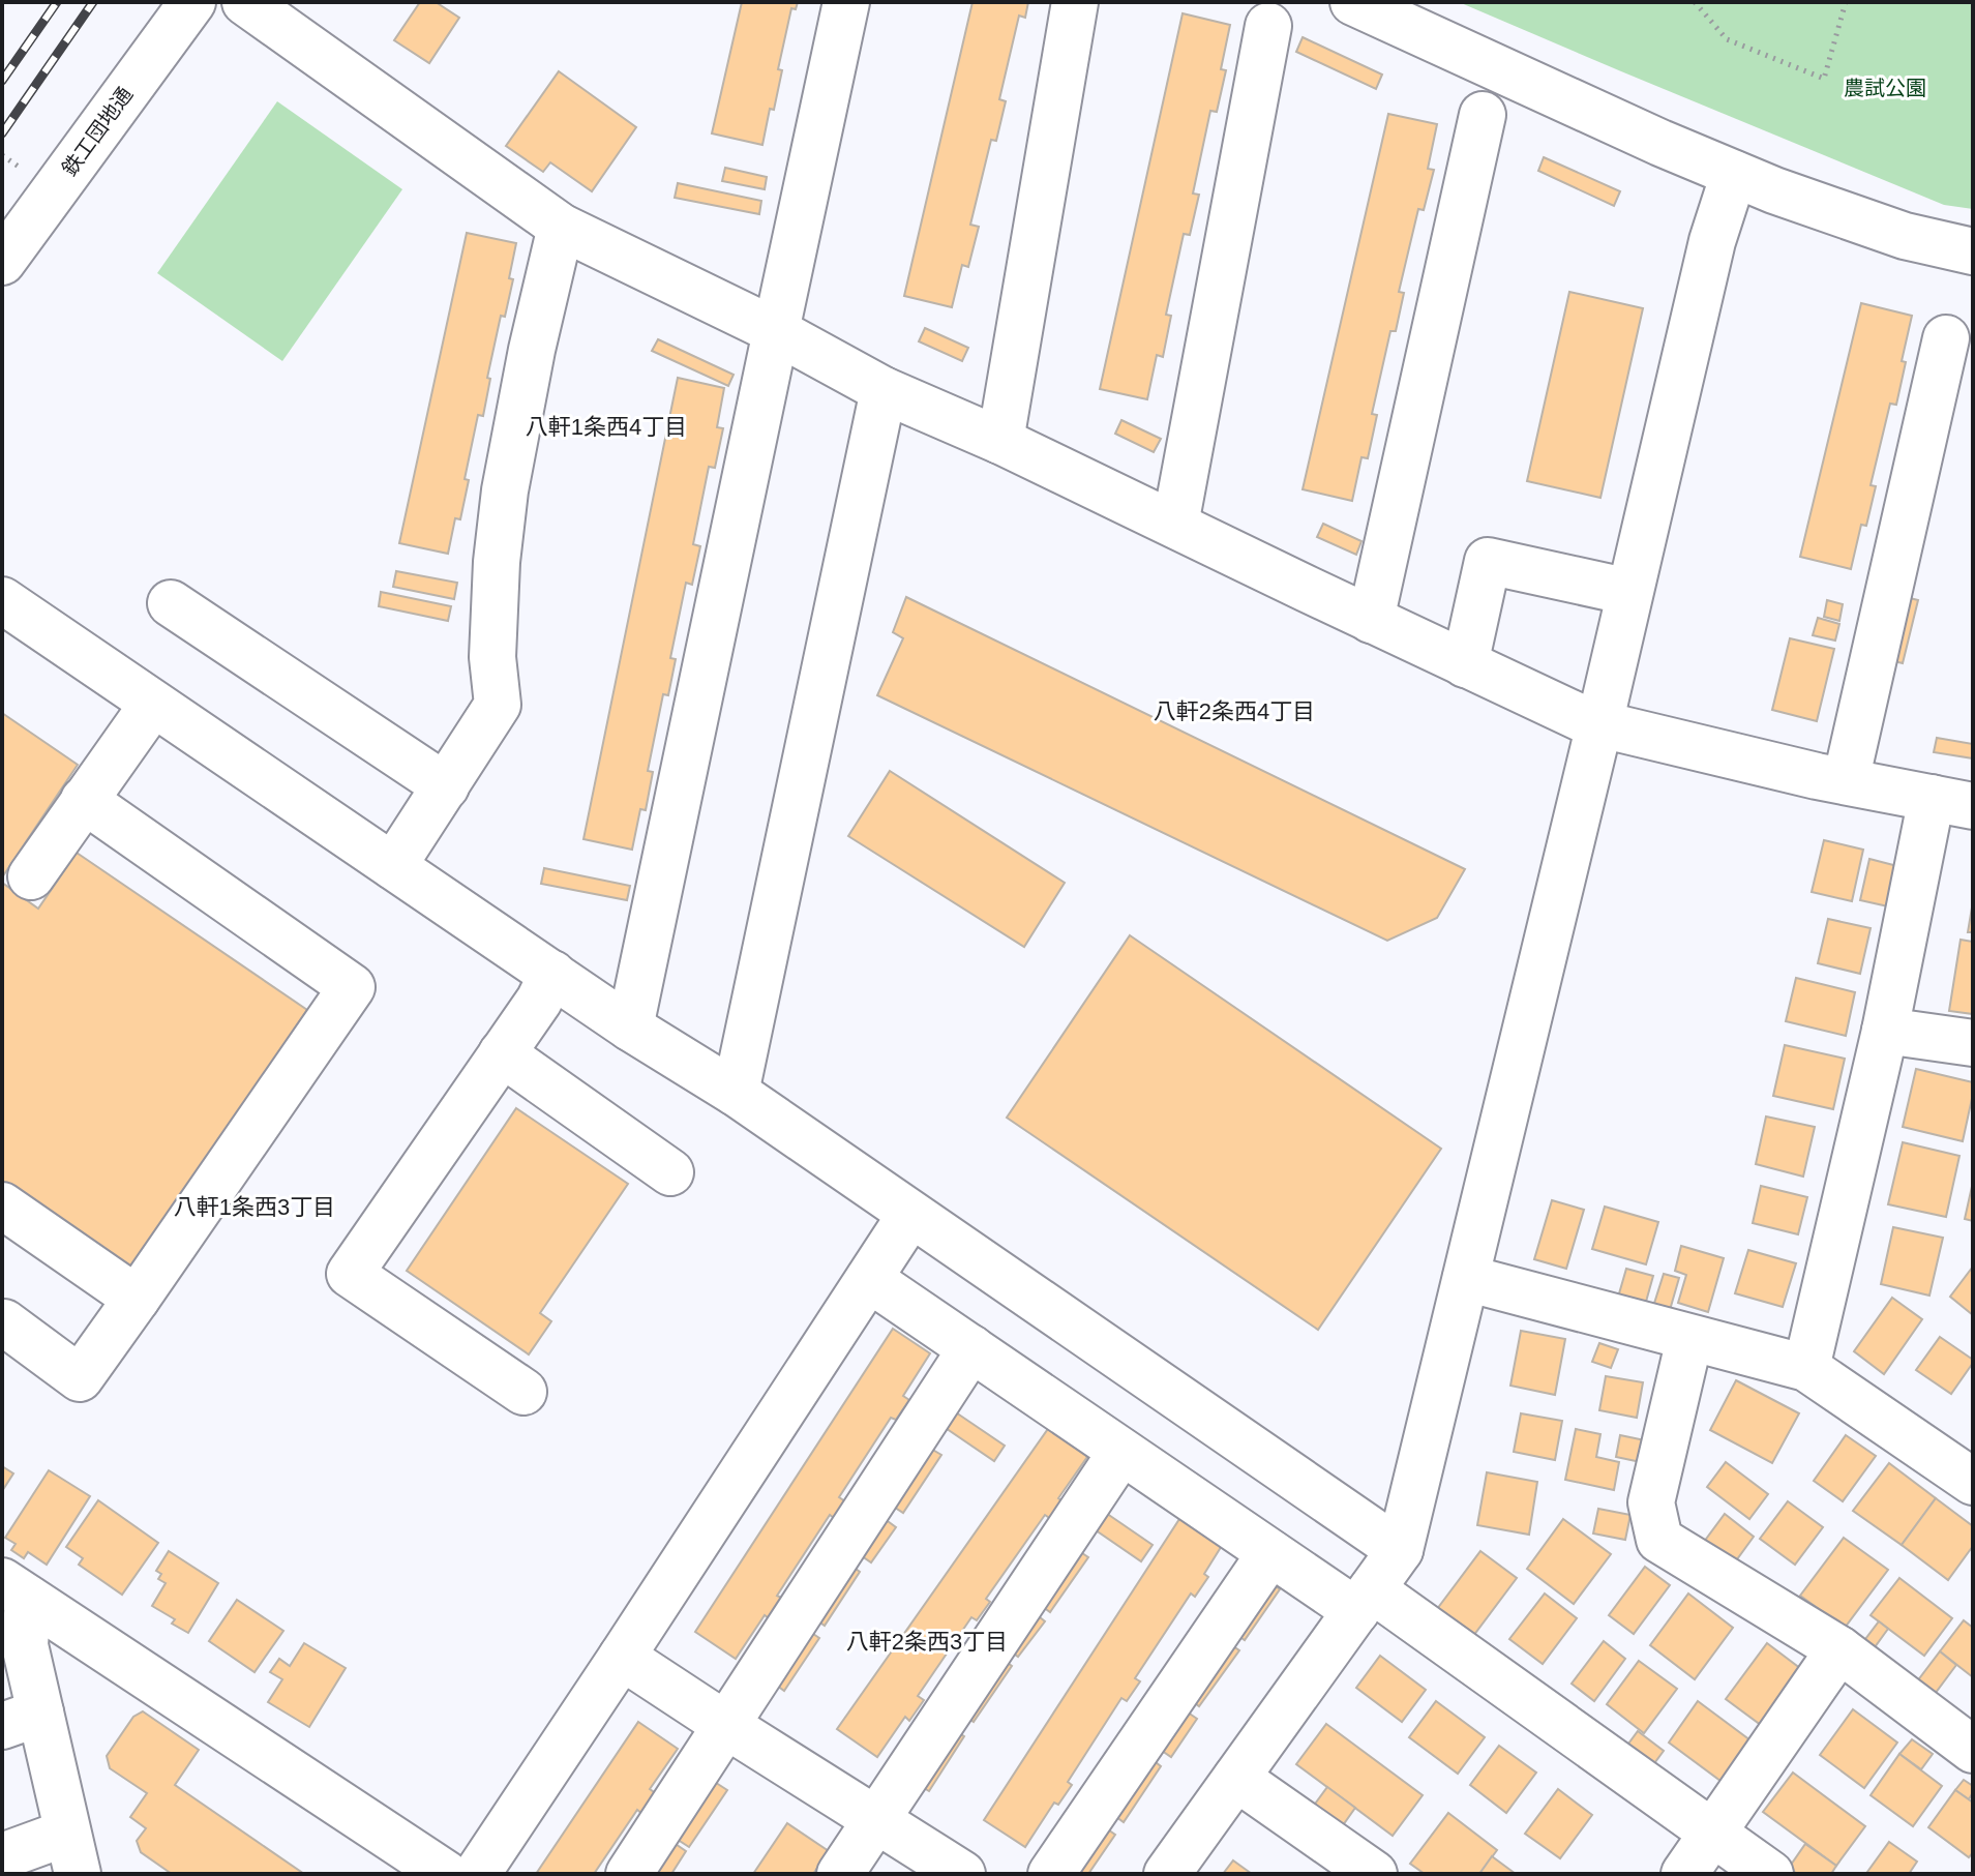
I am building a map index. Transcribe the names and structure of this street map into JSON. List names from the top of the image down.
{
  "streets": {
    "street": ["鉄工団地通"]
  },
  "districts": [
    "八軒1条西4丁目",
    "八軒2条西4丁目",
    "八軒1条西3丁目",
    "八軒2条西3丁目"
  ],
  "parks": ["農試公園"]
}
